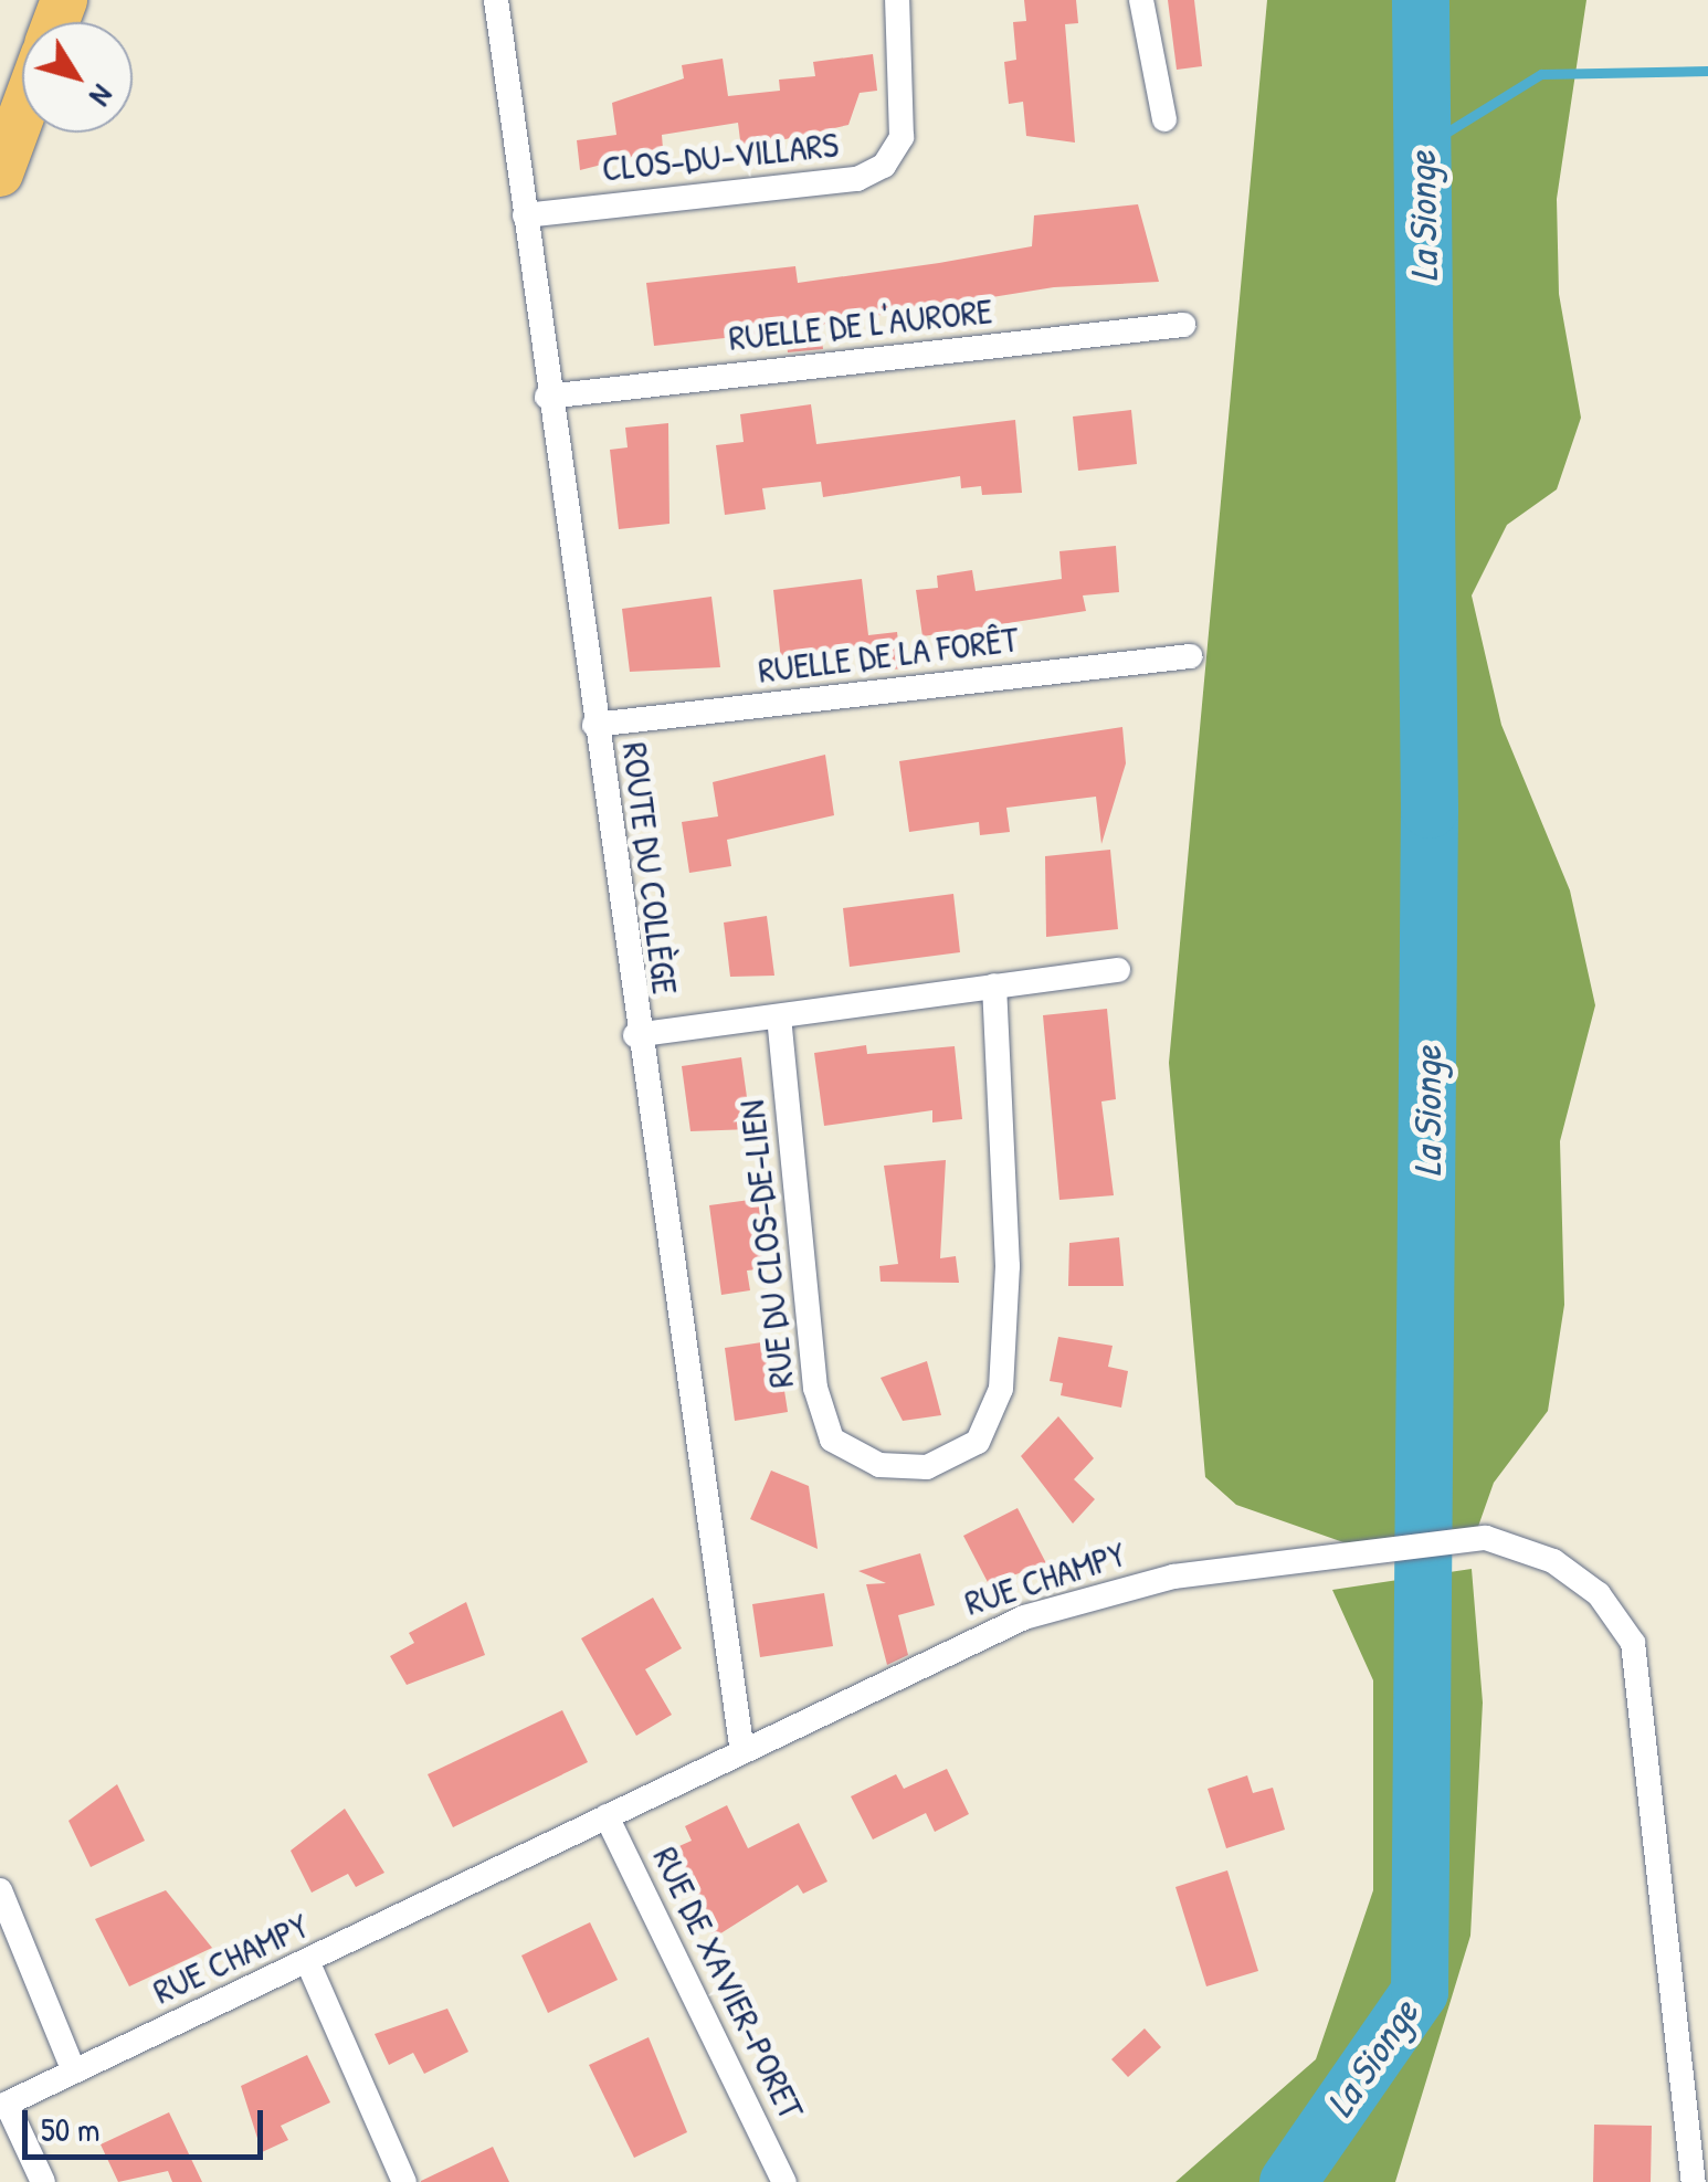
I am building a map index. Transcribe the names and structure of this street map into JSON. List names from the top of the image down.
{
  "streets": {
    "street": [
      "CLOS-DU-VILLARS",
      "RUELLE DE L'AURORE",
      "RUELLE DE LA FORÊT",
      "ROUTE DU COLLÈGE",
      "RUE DU CLOS-DE-LIEN",
      "RUE CHAMPY",
      "RUE DE XAVIER-PORET"
    ]
  },
  "crossings": [
    ["CLOS-DU-VILLARS", "ROUTE DU COLLÈGE"],
    ["RUELLE DE L'AURORE", "ROUTE DU COLLÈGE"],
    ["RUELLE DE LA FORÊT", "ROUTE DU COLLÈGE"],
    ["ROUTE DU COLLÈGE", "RUE CHAMPY"],
    ["RUE CHAMPY", "RUE DE XAVIER-PORET"]
  ],
  "water": ["La Sionge"],
  "scale_bar": "50 m",
  "north": "bottom right"
}
